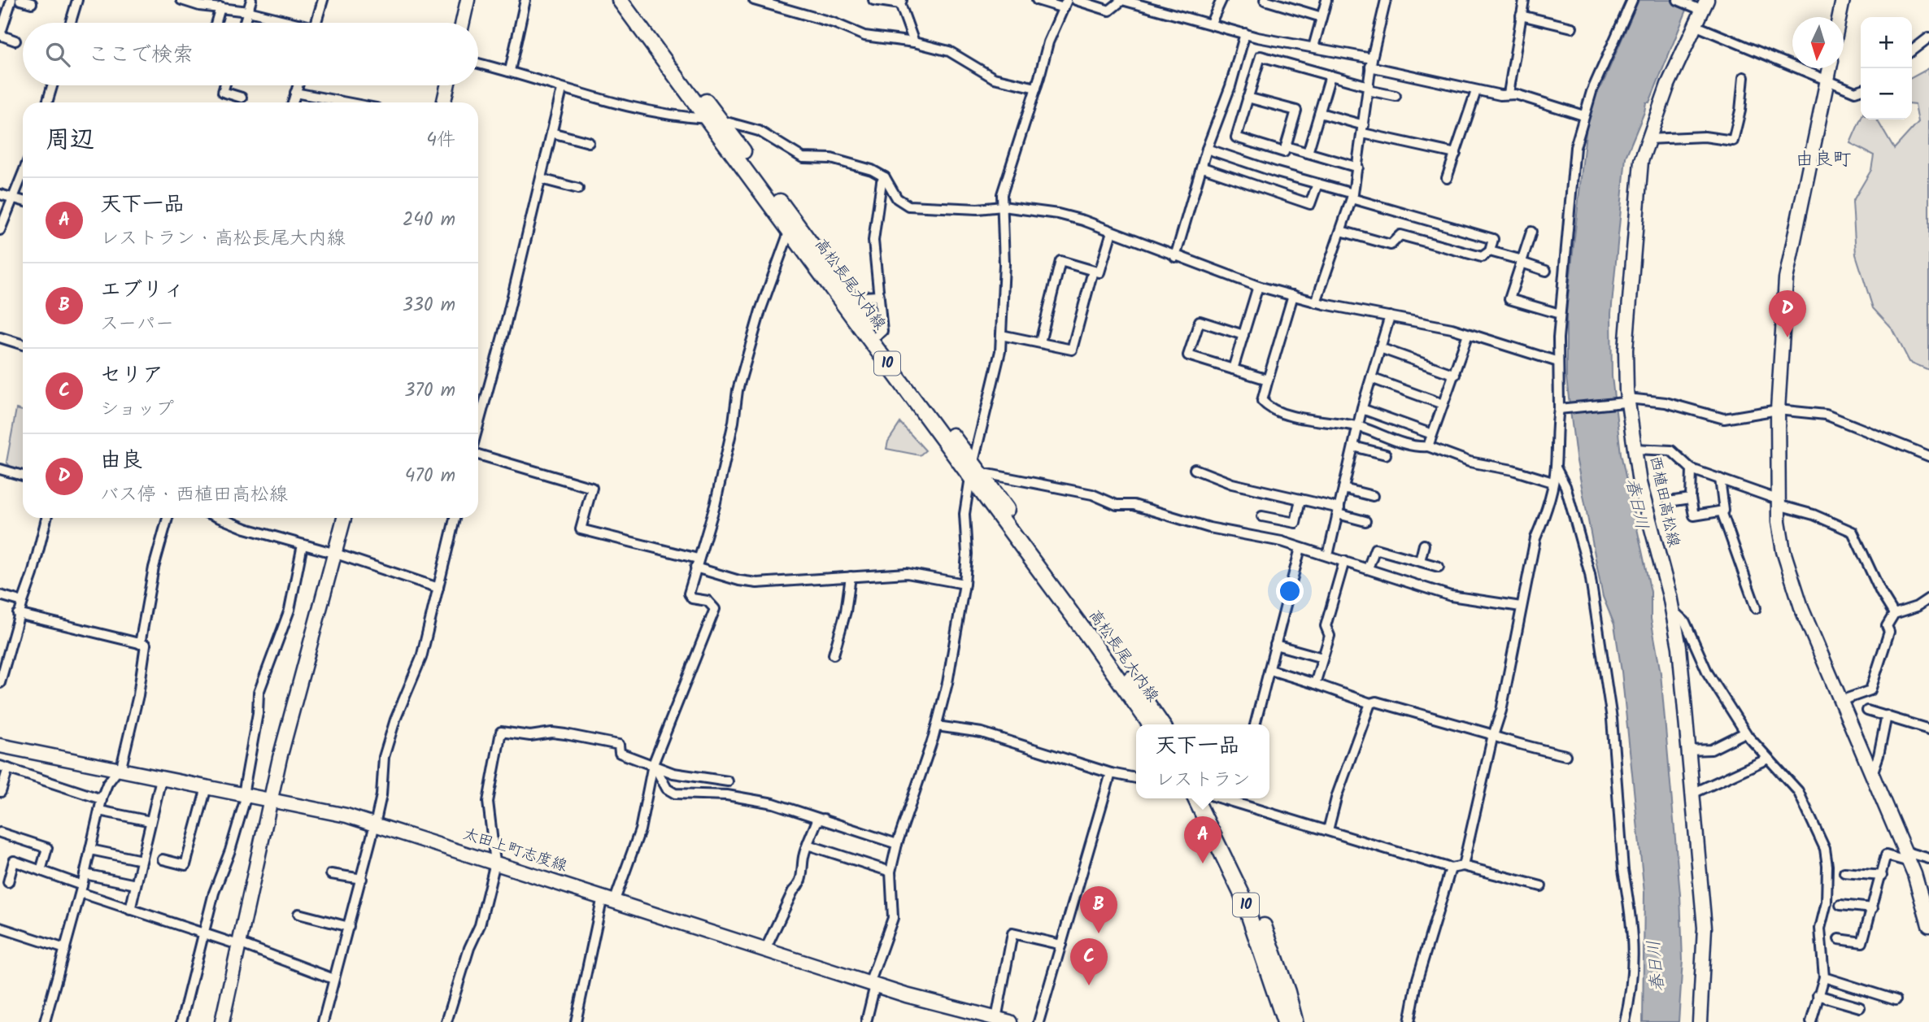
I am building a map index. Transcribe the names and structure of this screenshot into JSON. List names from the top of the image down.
{
  "streets": {
    "main road": [
      "高松長尾大内線",
      "10",
      "西植田高松線",
      "太田上町志度線"
    ]
  },
  "districts": ["由良町"],
  "water": ["春日川"],
  "north": "bottom",
  "page": {
    "map_buttons": ["+", "−"],
    "search": "ここで検索",
    "heading": ["周辺", "4件"],
    "list": [
      {
        "mark": "A",
        "name": "天下一品",
        "note": "レストラン · 高松長尾大内線",
        "value": "240 m"
      },
      {
        "mark": "B",
        "name": "エブリィ",
        "note": "スーパー",
        "value": "330 m"
      },
      {
        "mark": "C",
        "name": "セリア",
        "note": "ショップ",
        "value": "370 m"
      },
      {
        "mark": "D",
        "name": "由良",
        "note": "バス停 · 西植田高松線",
        "value": "470 m"
      }
    ],
    "pins": [
      "D",
      "A",
      "B",
      "C"
    ],
    "popup": ["天下一品", "レストラン"]
  }
}
